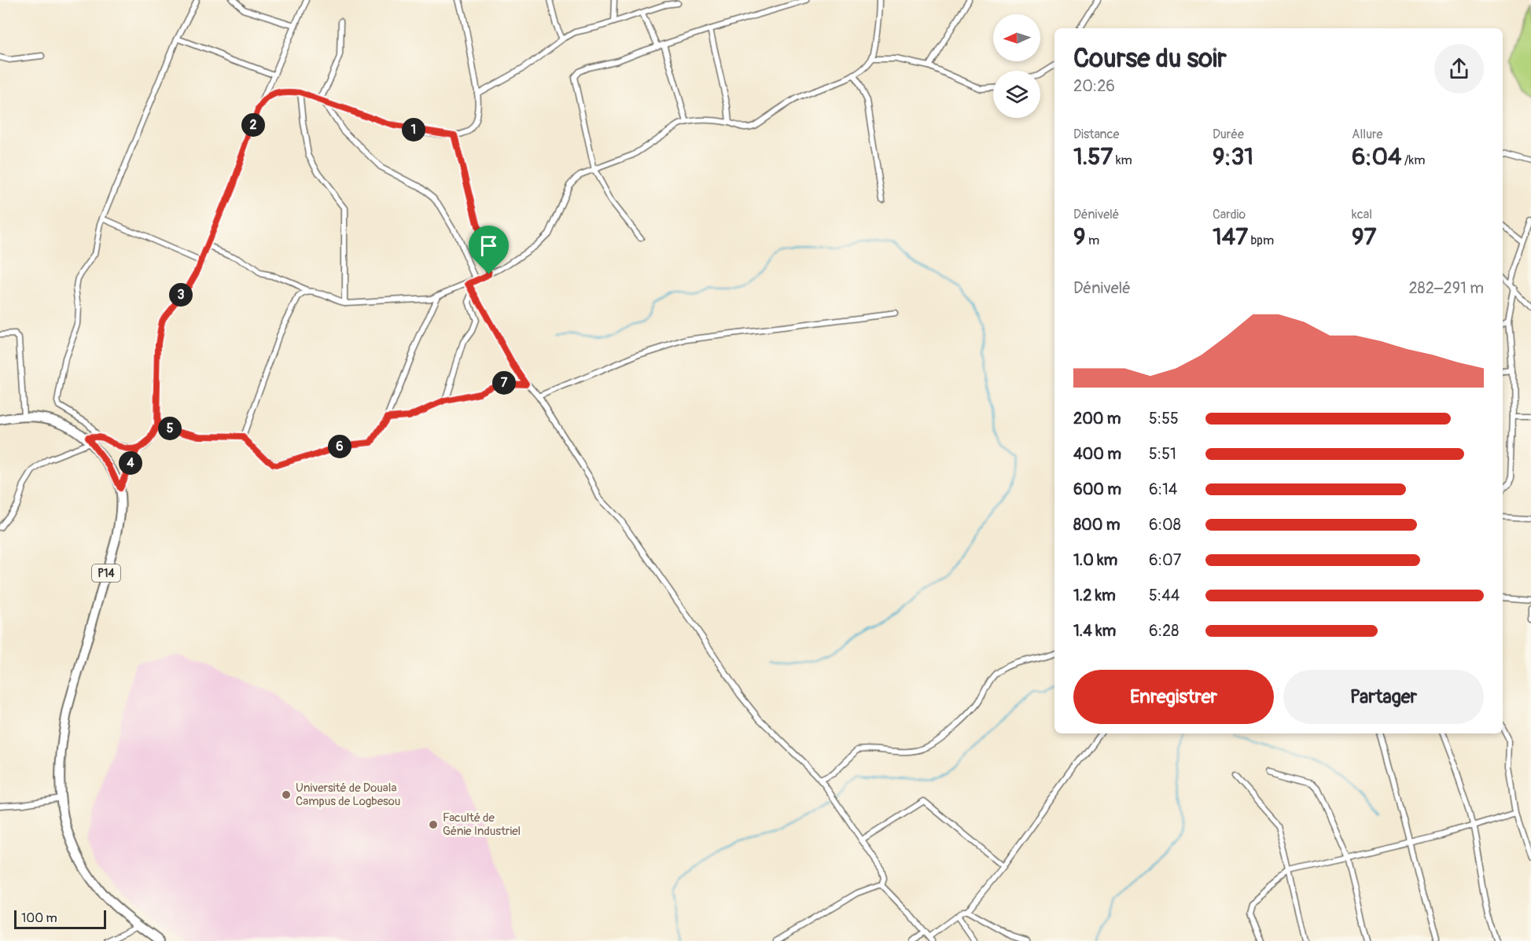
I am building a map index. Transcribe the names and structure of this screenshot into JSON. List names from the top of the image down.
{
  "streets": {
    "main road": ["P14"]
  },
  "places": ["Université de Douala Campus de Logbesou", "Faculté de Génie Industriel"],
  "scale_bar": "100 m",
  "north": "left",
  "page": {
    "heading": ["Course du soir", "20:26"],
    "stats": [
      ["Distance", "1.57 km"],
      ["Durée", "9:31"],
      ["Allure", "6:04 /km"],
      ["Dénivelé", "9 m"],
      ["Cardio", "147 bpm"],
      ["kcal", "97"]
    ],
    "pins": [
      "2",
      "1",
      "3",
      "7",
      "5",
      "6",
      "4"
    ],
    "chart": ["Dénivelé", "282–291 m"],
    "list": [
      {
        "name": "200 m",
        "note": "5:55"
      },
      {
        "name": "400 m",
        "note": "5:51"
      },
      {
        "name": "600 m",
        "note": "6:14"
      },
      {
        "name": "800 m",
        "note": "6:08"
      },
      {
        "name": "1.0 km",
        "note": "6:07"
      },
      {
        "name": "1.2 km",
        "note": "5:44"
      },
      {
        "name": "1.4 km",
        "note": "6:28"
      }
    ],
    "buttons": ["Enregistrer", "Partager"],
    "scale": "100 m"
  }
}
